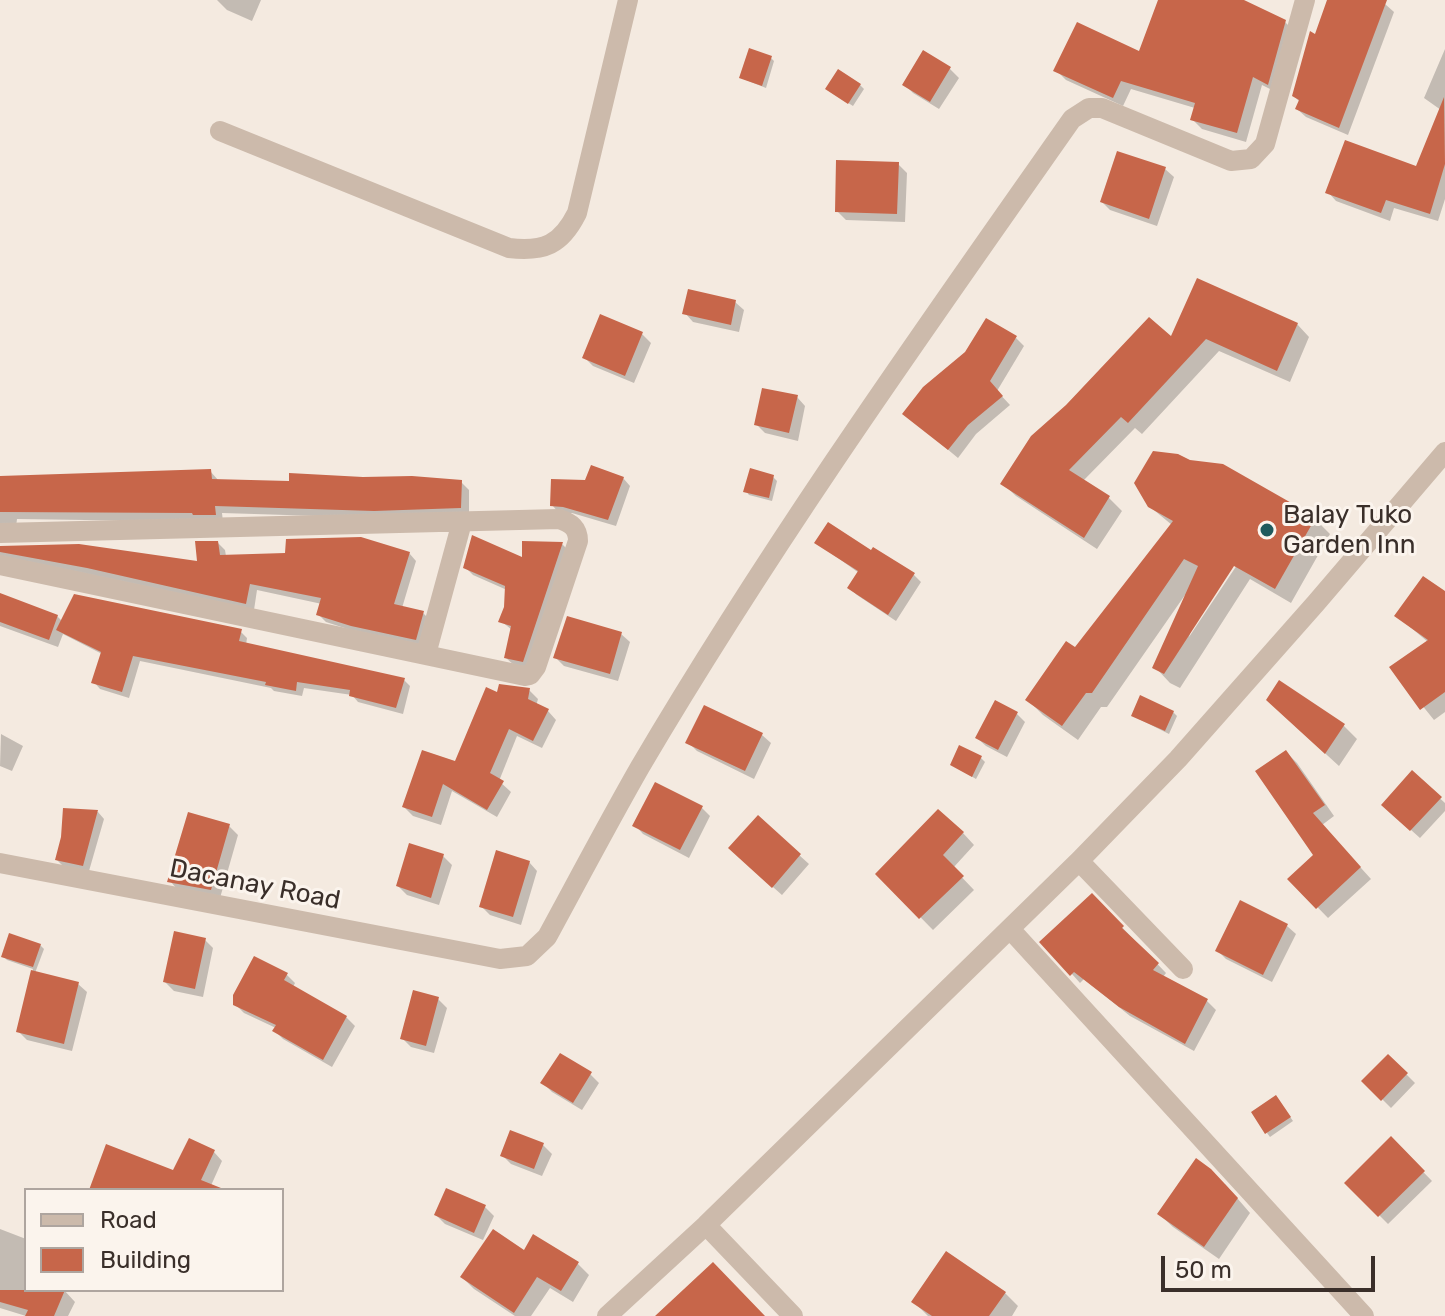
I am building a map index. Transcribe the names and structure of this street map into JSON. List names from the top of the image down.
{
  "streets": {
    "street": ["Dacanay Road"]
  },
  "places": ["Balay Tuko Garden Inn"],
  "legend": ["Road", "Building"],
  "scale_bar": "50 m"
}
